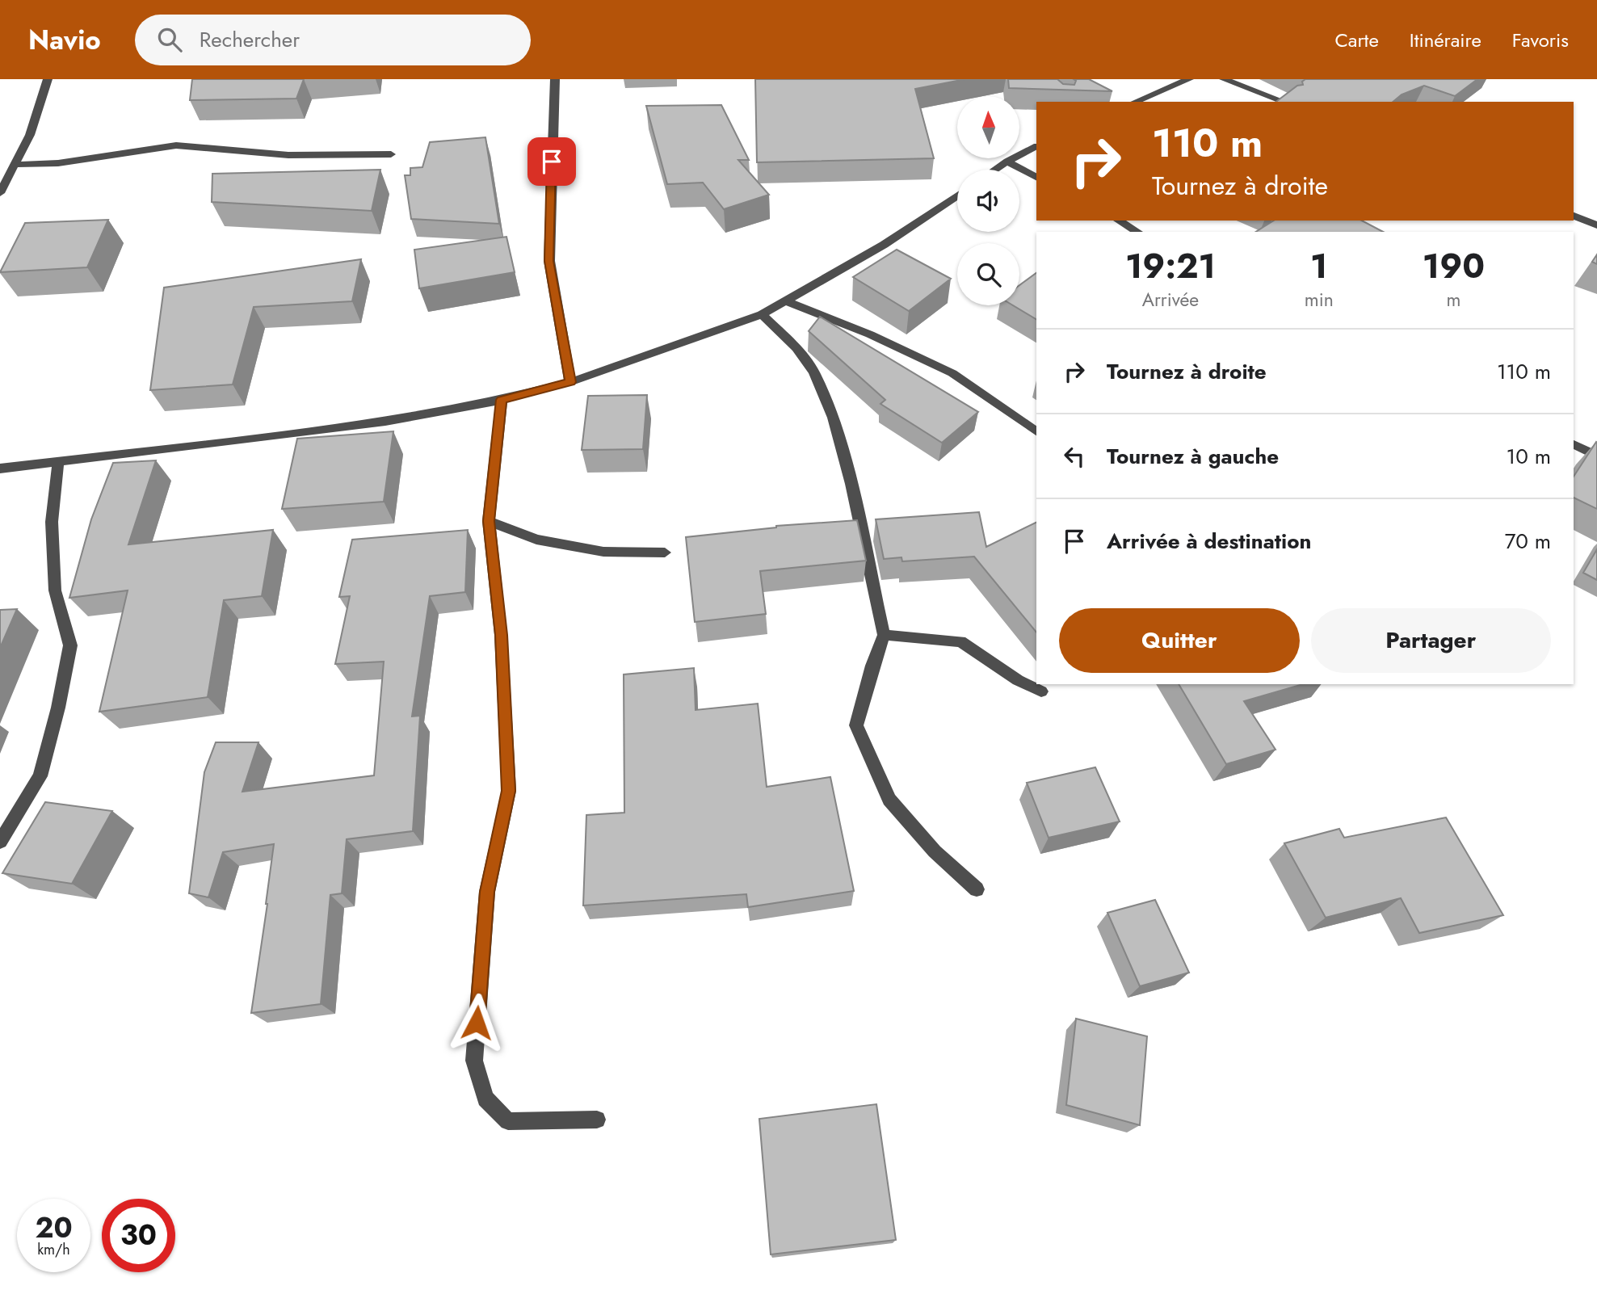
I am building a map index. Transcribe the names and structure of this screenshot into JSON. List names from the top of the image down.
{
  "north": "top",
  "page": {
    "header": "Navio",
    "search": "Rechercher",
    "nav": ["Carte", "Itinéraire", "Favoris"],
    "turn": ["110 m", "Tournez à droite"],
    "eta": [
      "19:21",
      "Arrivée",
      "1",
      "min",
      "190",
      "m"
    ],
    "list": [
      {
        "name": "Tournez à droite",
        "value": "110 m"
      },
      {
        "name": "Tournez à gauche",
        "value": "10 m"
      },
      {
        "name": "Arrivée à destination",
        "value": "70 m"
      }
    ],
    "buttons": ["Quitter", "Partager"],
    "speed": "20 km/h",
    "limit": "30"
  }
}
